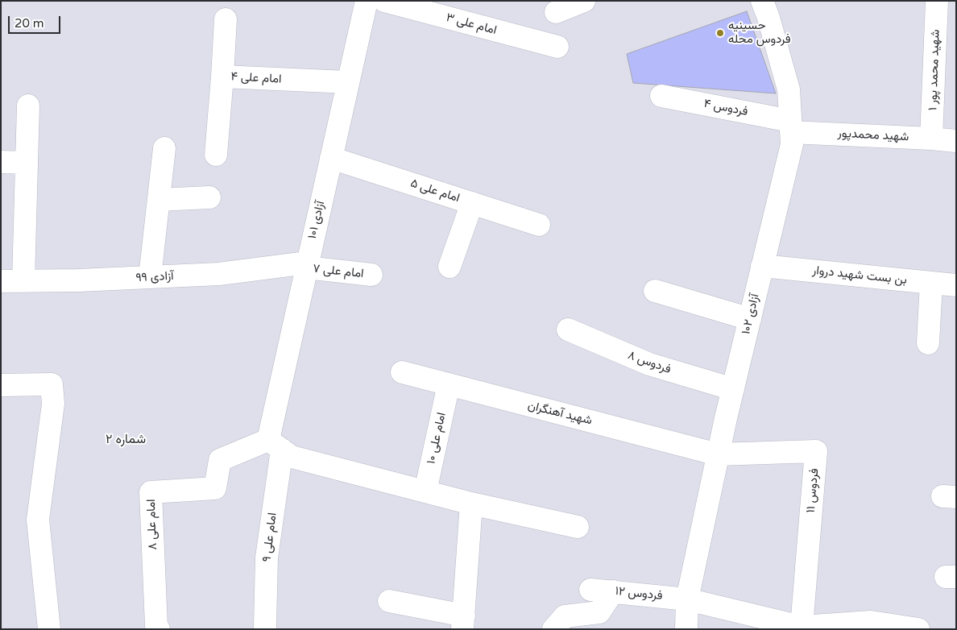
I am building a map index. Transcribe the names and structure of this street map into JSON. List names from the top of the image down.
{
  "streets": {
    "street": [
      "امام علی ۳",
      "شهید محمد پور ۱",
      "امام علی ۴",
      "فردوس ۴",
      "شهید محمدپور",
      "امام علی ۵",
      "آزادی ۱۰۱",
      "امام علی ۷",
      "بن بست شهید دروار",
      "آزادی ٩٩",
      "آزادی ۱۰۲",
      "فردوس ۸",
      "شهید آهنگران",
      "امام علی ۱۰",
      "فردوس ۱۱",
      "امام علی ۸",
      "امام علی ۹",
      "فردوس ۱۲"
    ]
  },
  "crossings": [
    ["شهید محمد پور ۱", "شهید محمدپور"],
    ["امام علی ۴", "آزادی ۱۰۱"],
    ["فردوس ۴", "شهید محمدپور"],
    ["فردوس ۴", "آزادی ۱۰۲"],
    ["شهید محمدپور", "آزادی ۱۰۲"],
    ["امام علی ۵", "آزادی ۱۰۱"],
    ["آزادی ۱۰۱", "امام علی ۷"],
    ["آزادی ۱۰۱", "آزادی ٩٩"],
    ["آزادی ۱۰۱", "امام علی ۸"],
    ["آزادی ۱۰۱", "امام علی ۹"],
    ["امام علی ۷", "آزادی ٩٩"],
    ["بن بست شهید دروار", "آزادی ۱۰۲"],
    ["آزادی ۱۰۲", "فردوس ۸"],
    ["آزادی ۱۰۲", "شهید آهنگران"],
    ["آزادی ۱۰۲", "فردوس ۱۱"],
    ["آزادی ۱۰۲", "فردوس ۱۲"],
    ["شهید آهنگران", "امام علی ۱۰"],
    ["شهید آهنگران", "فردوس ۱۱"],
    ["فردوس ۱۱", "فردوس ۱۲"],
    ["امام علی ۸", "امام علی ۹"]
  ],
  "districts": ["شماره ۲"],
  "places": ["حسینیه فردوس محله"],
  "scale_bar": "20 m"
}
